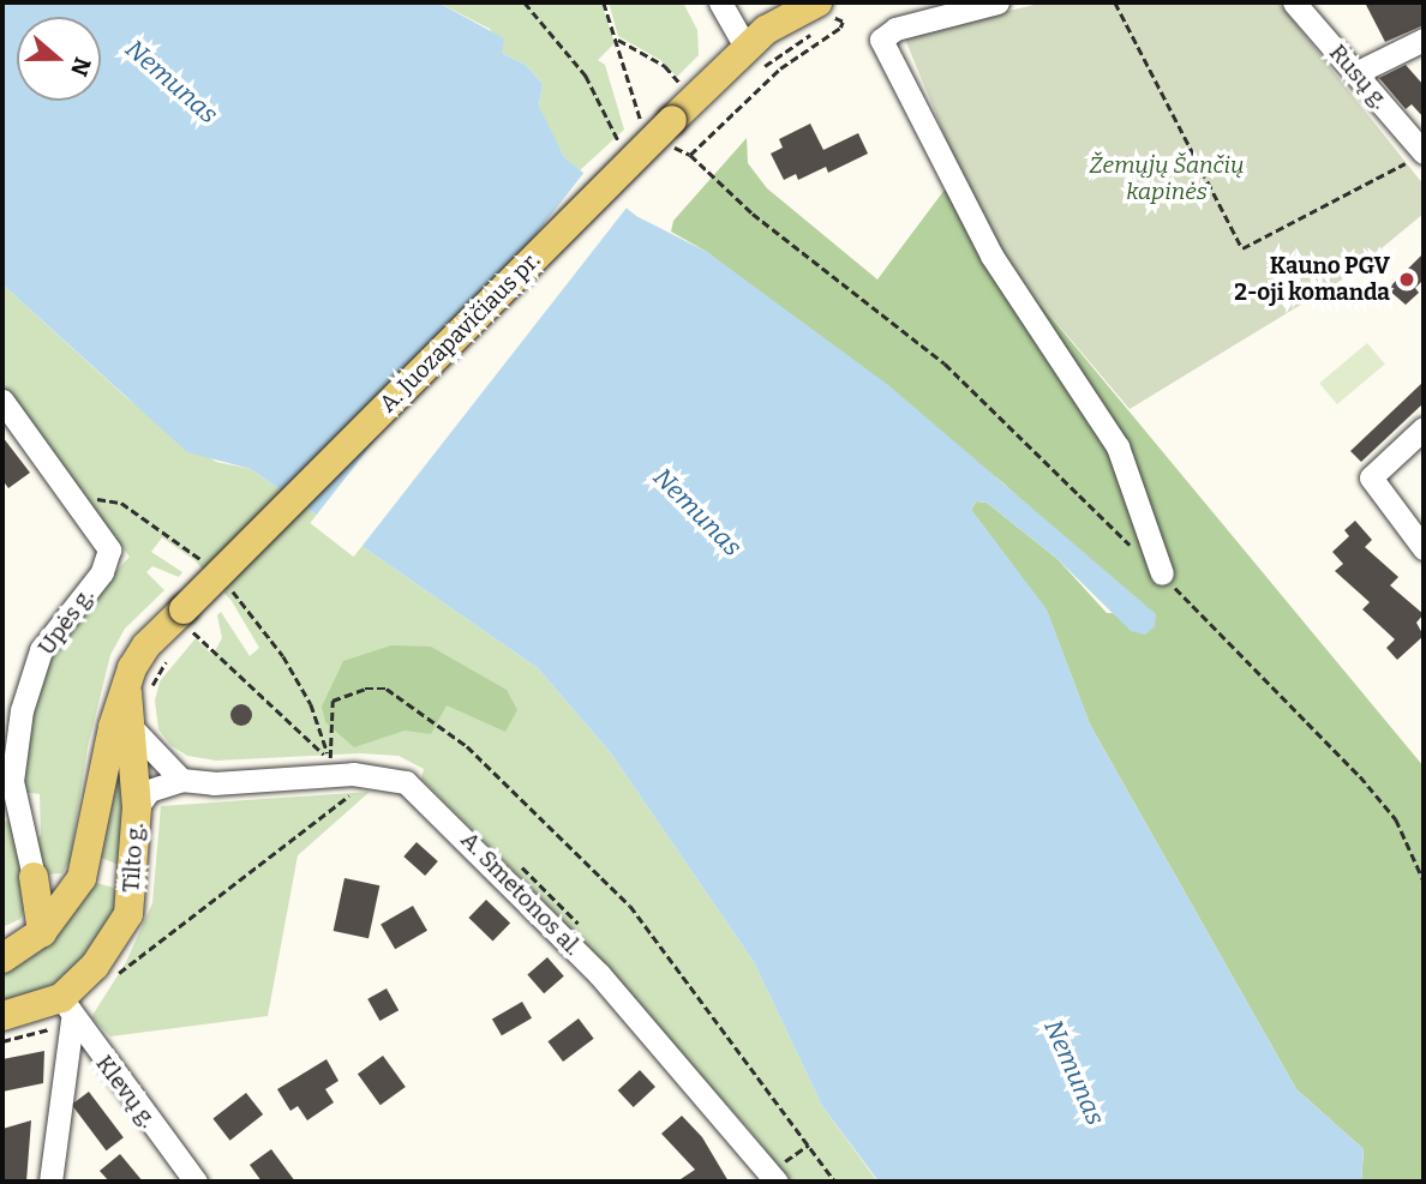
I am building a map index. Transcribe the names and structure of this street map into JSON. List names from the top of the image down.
{
  "streets": {
    "main road": ["A. Juozapavičiaus pr.", "Tilto g."],
    "street": [
      "Rusų g.",
      "Upės g.",
      "A. Smetonos al.",
      "Klevų g."
    ]
  },
  "crossings": [
    ["A. Juozapavičiaus pr.", "Tilto g."],
    ["Tilto g.", "A. Smetonos al."],
    ["Tilto g.", "Klevų g."]
  ],
  "water": ["Nemunas"],
  "parks": ["Žemųjų Šančių kapinės"],
  "places": ["Kauno PGV 2-oji komanda"],
  "north": "right"
}
